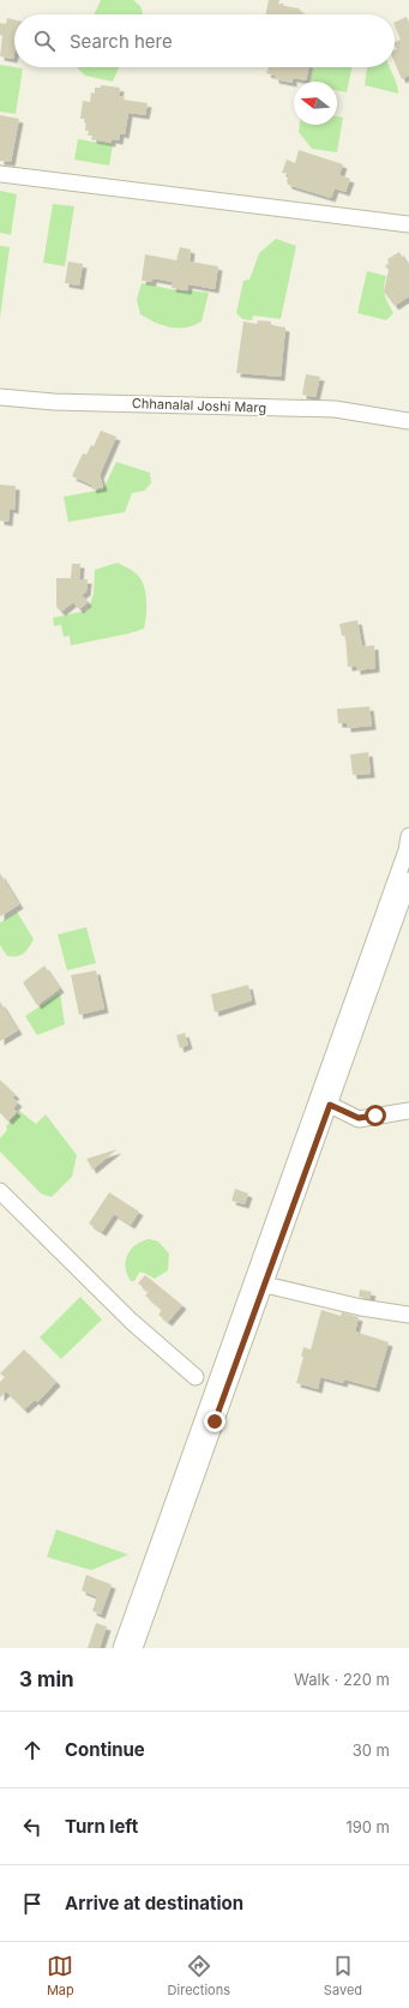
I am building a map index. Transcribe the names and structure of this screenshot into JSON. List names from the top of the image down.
{
  "streets": {
    "street": ["Chhanalal Joshi Marg"]
  },
  "north": "left",
  "page": {
    "search": "Search here",
    "heading": ["3 min", "Walk · 220 m"],
    "list": [
      ["Continue", "30 m"],
      ["Turn left", "190 m"],
      "Arrive at destination"
    ],
    "nav": ["Map", "Directions", "Saved"]
  }
}
